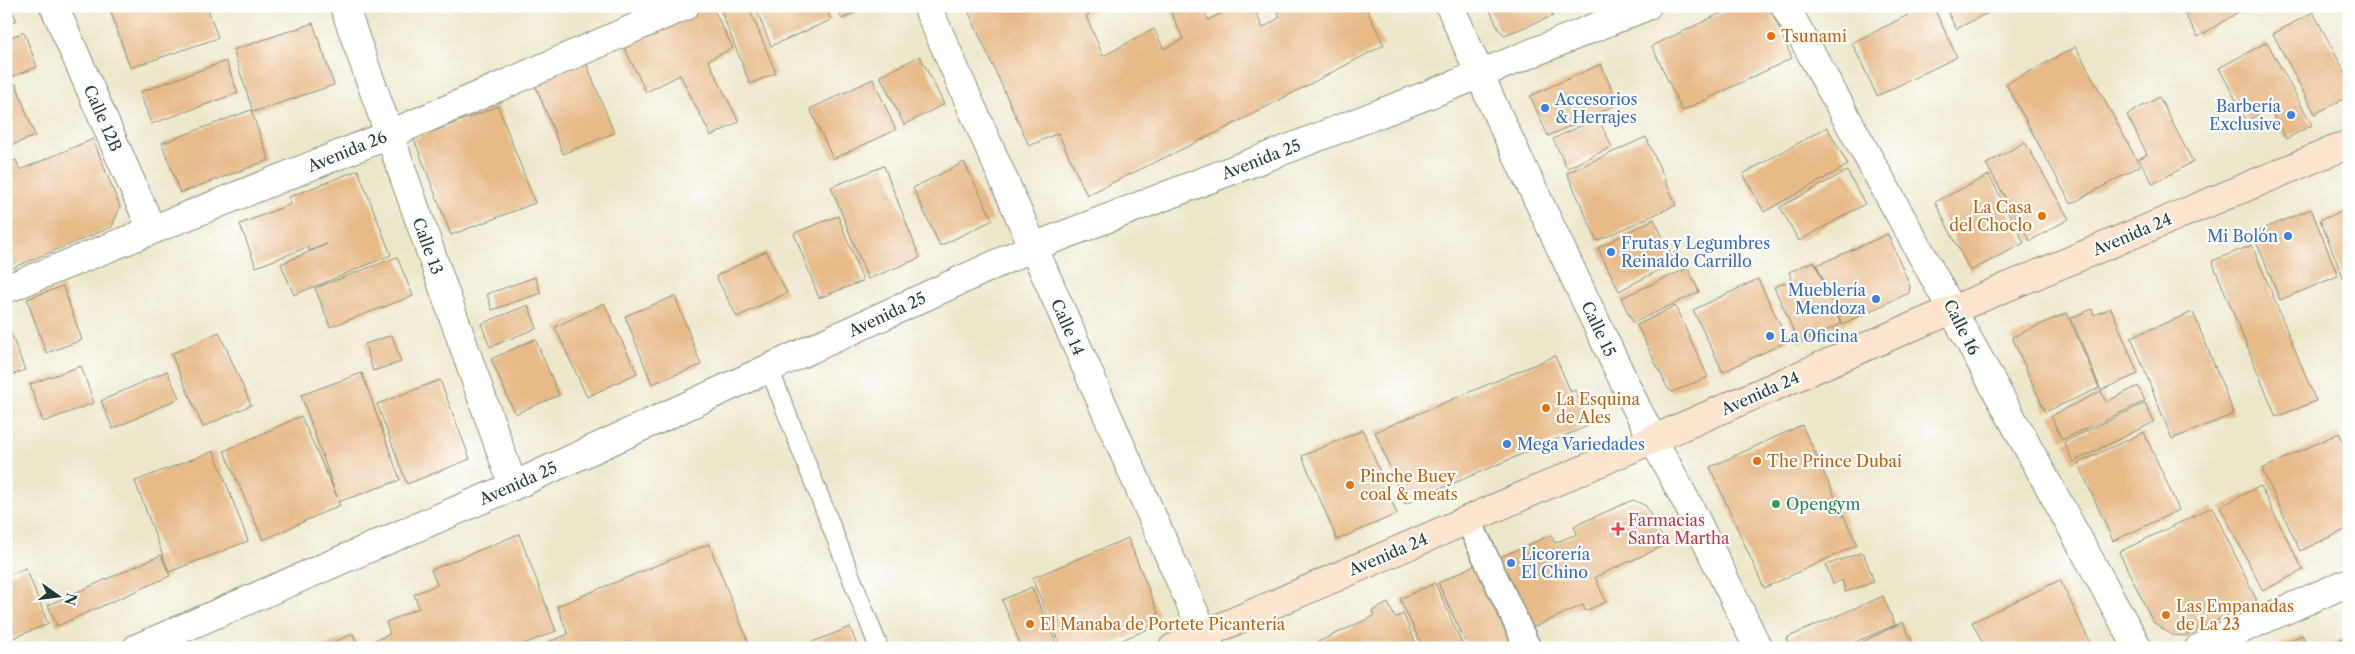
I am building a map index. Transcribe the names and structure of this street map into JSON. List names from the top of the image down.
{
  "streets": {
    "main road": ["Avenida 24"],
    "street": [
      "Calle 12B",
      "Avenida 26",
      "Avenida 25",
      "Calle 13",
      "Calle 14",
      "Calle 16",
      "Calle 15"
    ]
  },
  "crossings": [
    ["Calle 12B", "Avenida 26"],
    ["Avenida 26", "Calle 13"],
    ["Avenida 25", "Calle 13"],
    ["Avenida 25", "Calle 14"],
    ["Avenida 25", "Calle 15"],
    ["Avenida 24", "Calle 14"],
    ["Avenida 24", "Calle 16"],
    ["Avenida 24", "Calle 15"]
  ],
  "places": {
    "other": [
      "Tsunami",
      "Accesorios & Herrajes",
      "Barbería Exclusive",
      "La Casa del Choclo",
      "Mi Bolón",
      "Frutas y Legumbres Reinaldo Carrillo",
      "Mueblería Mendoza",
      "La Oficina",
      "La Esquina de Ales",
      "Mega Variedades",
      "The Prince Dubai",
      "Pinche Buey coal & meats",
      "Opengym",
      "Licorería El Chino",
      "Las Empanadas de La 23",
      "El Manaba de Portete Picantería"
    ],
    "health": ["Farmacias Santa Martha"]
  },
  "north": "right"
}
